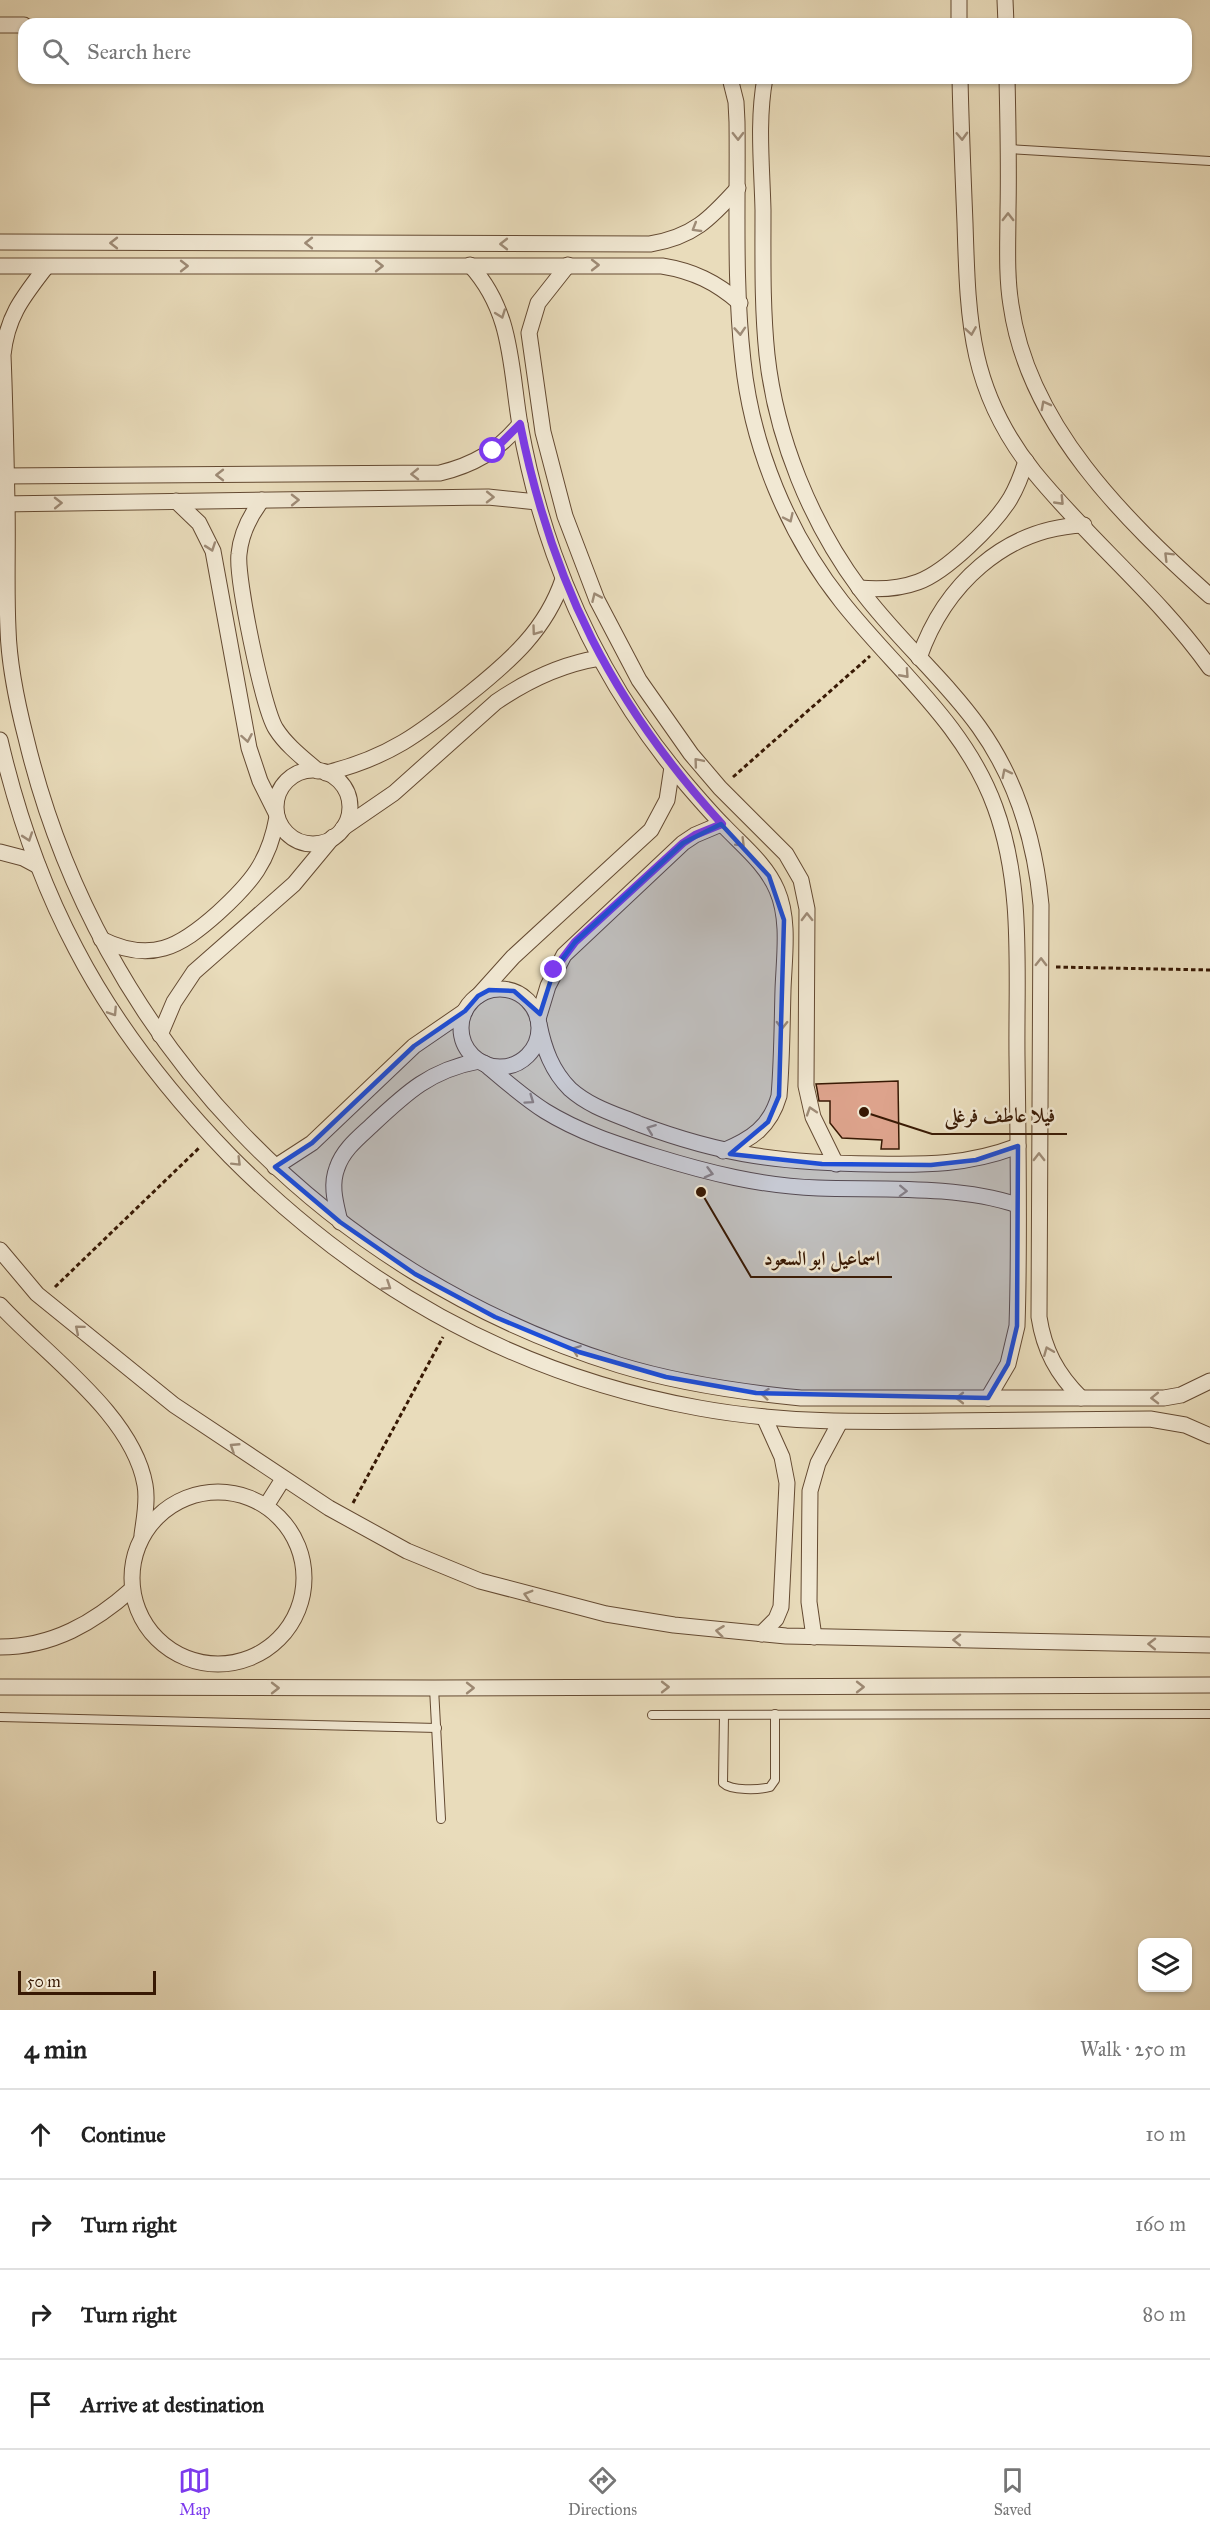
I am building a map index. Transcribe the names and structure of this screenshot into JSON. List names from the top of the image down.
{
  "places": ["فيلا عاطف فرغلى", "اسماعيل ابو السعود"],
  "scale_bar": "50 m",
  "page": {
    "search": "Search here",
    "scale": "50 m",
    "heading": ["4 min", "Walk · 250 m"],
    "list": [
      ["Continue", "10 m"],
      ["Turn right", "160 m"],
      ["Turn right", "80 m"],
      "Arrive at destination"
    ],
    "nav": ["Map", "Directions", "Saved"]
  }
}
